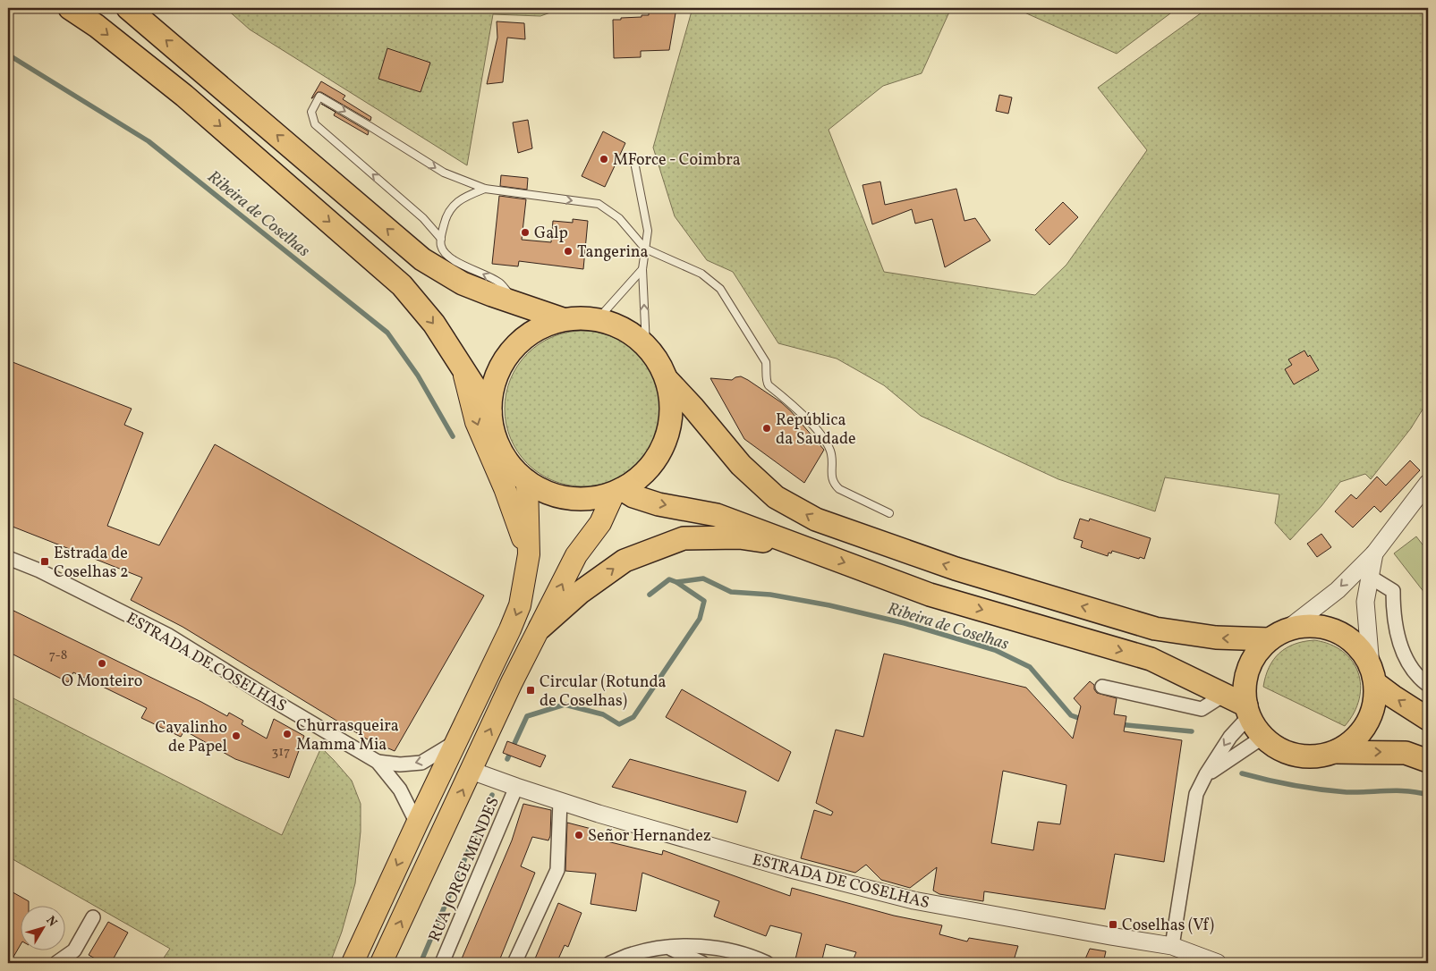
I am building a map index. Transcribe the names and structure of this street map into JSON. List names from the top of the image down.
{
  "streets": {
    "street": ["ESTRADA DE COSELHAS", "RUA JORGE MENDES"]
  },
  "crossings": [
    ["ESTRADA DE COSELHAS", "RUA JORGE MENDES"]
  ],
  "water": ["Ribeira de Coselhas"],
  "places": {
    "other": [
      "MForce - Coimbra",
      "Galp",
      "Tangerina",
      "República da Saudade",
      "O Monteiro",
      "Churrasqueira Mamma Mia",
      "Cavalinho de Papel",
      "Señor Hernandez"
    ],
    "transit": ["Estrada de Coselhas 2", "Circular (Rotunda de Coselhas)", "Coselhas (Vf)"]
  },
  "house_numbers": ["7-8", "317"],
  "north": "top right"
}
